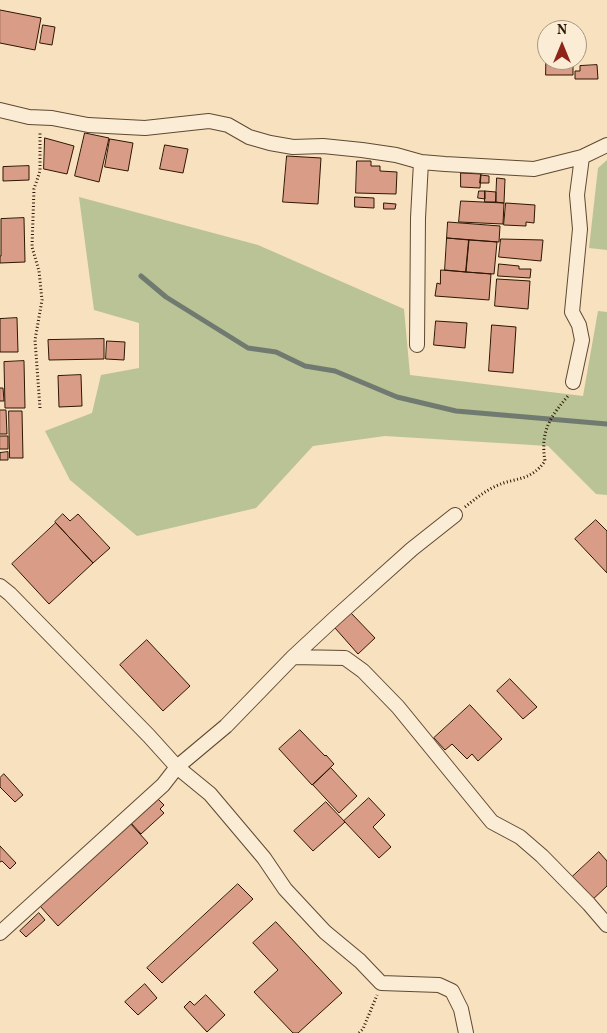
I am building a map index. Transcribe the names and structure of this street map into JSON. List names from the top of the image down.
{
  "north": "top"
}
